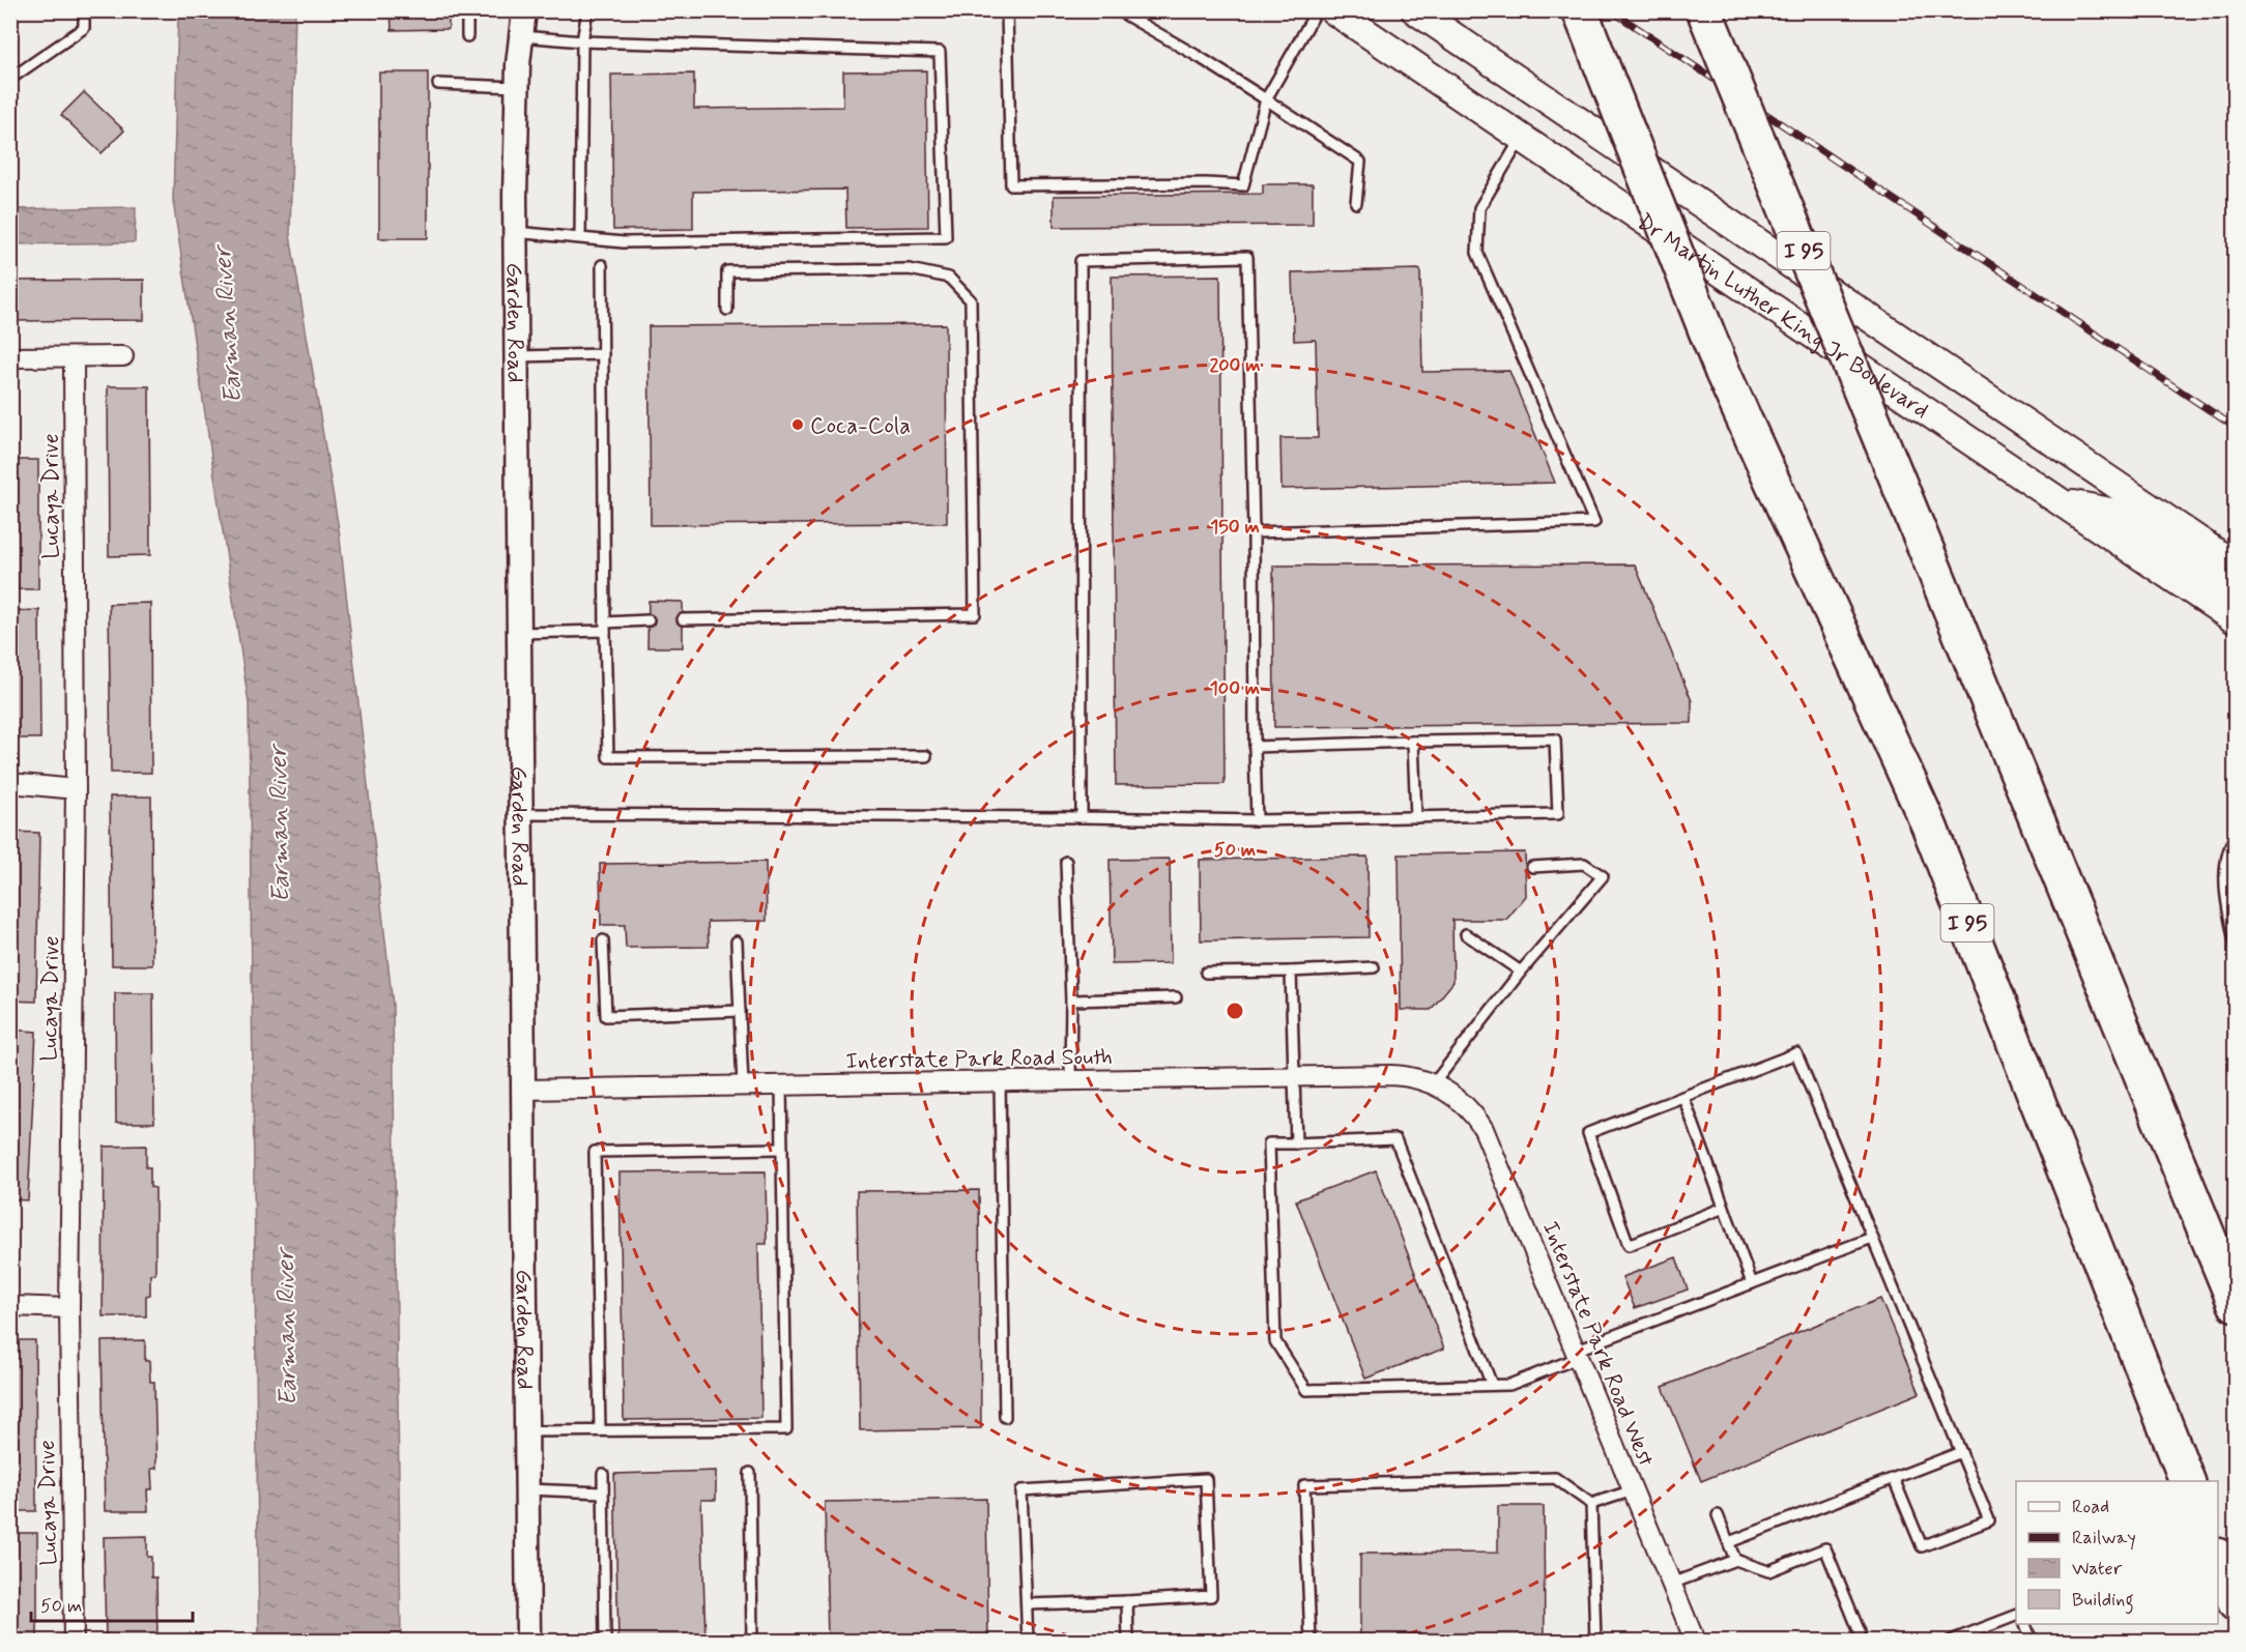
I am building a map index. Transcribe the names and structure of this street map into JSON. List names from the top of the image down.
{
  "streets": {
    "highway": ["I 95"],
    "main road": ["Dr Martin Luther King Jr Boulevard"],
    "street": [
      "Garden Road",
      "Lucaya Drive",
      "Interstate Park Road South",
      "Interstate Park Road West"
    ]
  },
  "crossings": [
    ["Garden Road", "Interstate Park Road South"],
    ["Interstate Park Road South", "Interstate Park Road West"]
  ],
  "water": ["Earman River"],
  "places": ["Coca-Cola"],
  "legend": [
    "Road",
    "Railway",
    "Water",
    "Building"
  ],
  "scale_bar": "50 m",
  "rings": [
    "200 m",
    "150 m",
    "100 m",
    "50 m"
  ]
}
